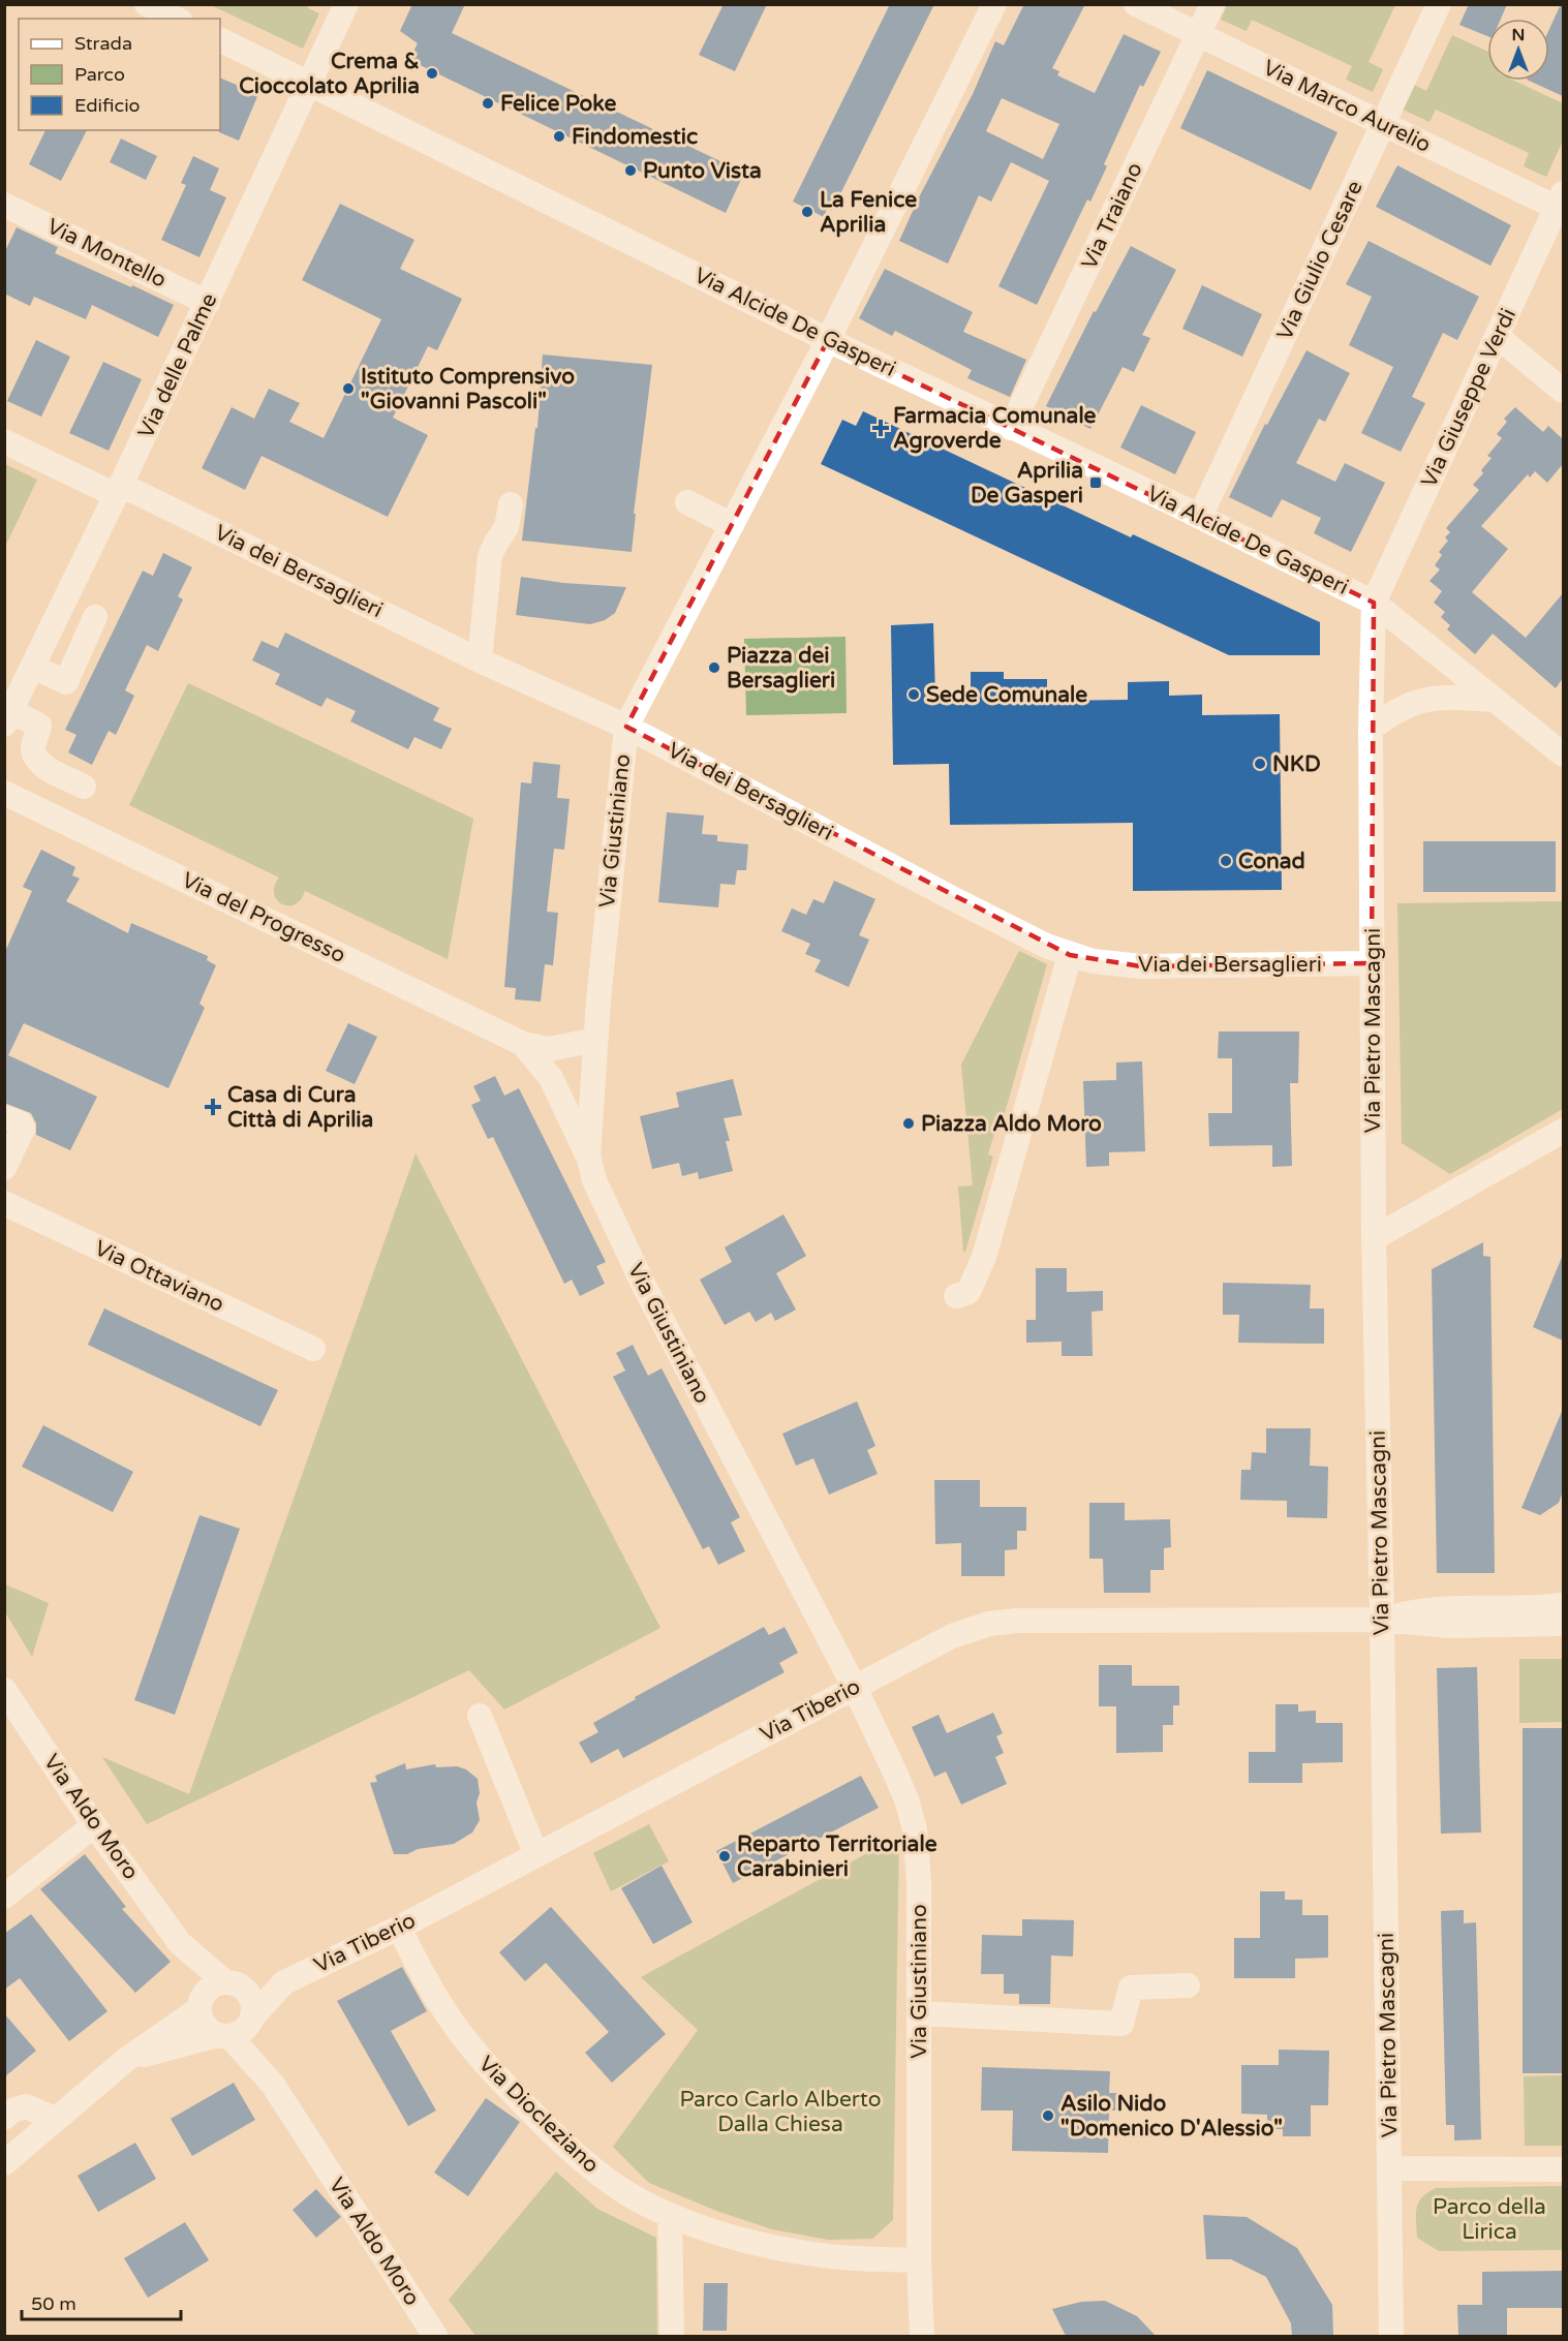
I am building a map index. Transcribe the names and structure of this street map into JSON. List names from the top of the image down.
{
  "streets": {
    "street": [
      "Via Marco Aurelio",
      "Via Traiano",
      "Via Montello",
      "Via Giulio Cesare",
      "Via Alcide De Gasperi",
      "Via delle Palme",
      "Via Giuseppe Verdi",
      "Via dei Bersaglieri",
      "Via Giustiniano",
      "Via del Progresso",
      "Via Pietro Mascagni",
      "Via Ottaviano",
      "Via Tiberio",
      "Via Aldo Moro",
      "Via Diocleziano"
    ]
  },
  "crossings": [
    ["Via Marco Aurelio", "Via Traiano"],
    ["Via Marco Aurelio", "Via Giulio Cesare"],
    ["Via Marco Aurelio", "Via Giuseppe Verdi"],
    ["Via Traiano", "Via Alcide De Gasperi"],
    ["Via Montello", "Via delle Palme"],
    ["Via Giulio Cesare", "Via Alcide De Gasperi"],
    ["Via Alcide De Gasperi", "Via delle Palme"],
    ["Via Alcide De Gasperi", "Via Giuseppe Verdi"],
    ["Via Alcide De Gasperi", "Via Giustiniano"],
    ["Via Alcide De Gasperi", "Via Pietro Mascagni"],
    ["Via delle Palme", "Via dei Bersaglieri"],
    ["Via Giuseppe Verdi", "Via Pietro Mascagni"],
    ["Via dei Bersaglieri", "Via Giustiniano"],
    ["Via dei Bersaglieri", "Via Pietro Mascagni"],
    ["Via Giustiniano", "Via del Progresso"],
    ["Via Giustiniano", "Via Tiberio"],
    ["Via Giustiniano", "Via Diocleziano"],
    ["Via Pietro Mascagni", "Via Tiberio"],
    ["Via Tiberio", "Via Aldo Moro"],
    ["Via Tiberio", "Via Diocleziano"]
  ],
  "parks": ["Parco Carlo Alberto Dalla Chiesa", "Parco della Lirica"],
  "places": {
    "other": [
      "Crema & Cioccolato Aprilia",
      "Felice Poke",
      "Findomestic",
      "Punto Vista",
      "La Fenice Aprilia",
      "Istituto Comprensivo \"Giovanni Pascoli\"",
      "Piazza dei Bersaglieri",
      "Sede Comunale",
      "NKD",
      "Conad",
      "Piazza Aldo Moro",
      "Reparto Territoriale Carabinieri",
      "Asilo Nido \"Domenico D'Alessio\""
    ],
    "health": ["Farmacia Comunale Agroverde", "Casa di Cura Città di Aprilia"],
    "transit": ["Aprilia De Gasperi"]
  },
  "legend": ["Strada", "Parco", "Edificio"],
  "scale_bar": "50 m",
  "north": "top"
}
